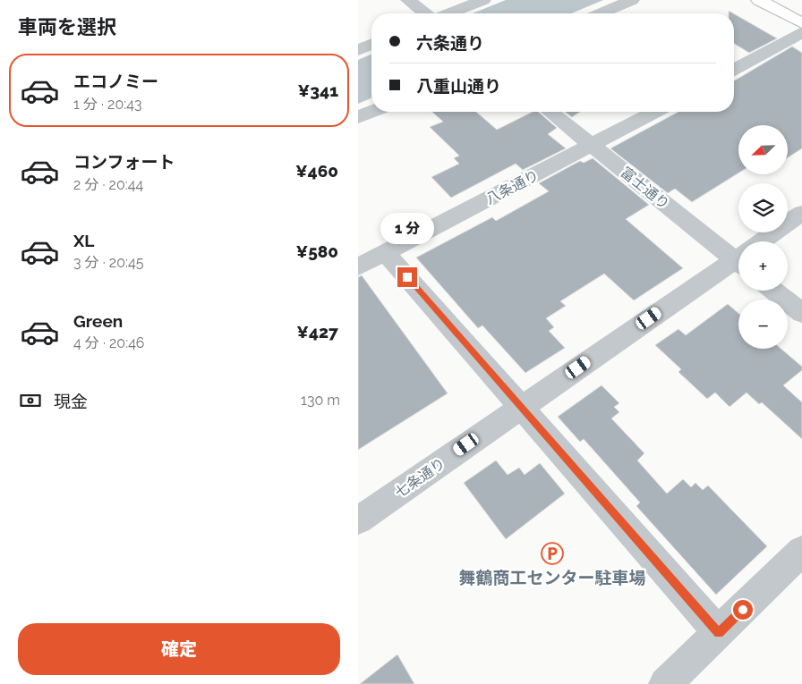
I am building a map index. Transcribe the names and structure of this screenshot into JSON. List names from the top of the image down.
{
  "streets": {
    "street": ["八条通り", "富士通り", "七条通り"]
  },
  "crossings": [
    ["八条通り", "富士通り"]
  ],
  "places": {
    "parking": ["舞鶴商工センター駐車場"]
  },
  "north": "bottom left",
  "page": {
    "heading": "車両を選択",
    "banner": ["六条通り", "八重山通り"],
    "list": [
      {
        "name": "エコノミー",
        "note": "1 分 · 20:43",
        "value": "¥341"
      },
      {
        "name": "コンフォート",
        "note": "2 分 · 20:44",
        "value": "¥460"
      },
      {
        "name": "XL",
        "note": "3 分 · 20:45",
        "value": "¥580"
      },
      {
        "name": "Green",
        "note": "4 分 · 20:46",
        "value": "¥427"
      }
    ],
    "map_buttons": ["+", "−"],
    "bubble": "1 分",
    "pay": ["現金", "130 m"],
    "buttons": "確定"
  }
}
